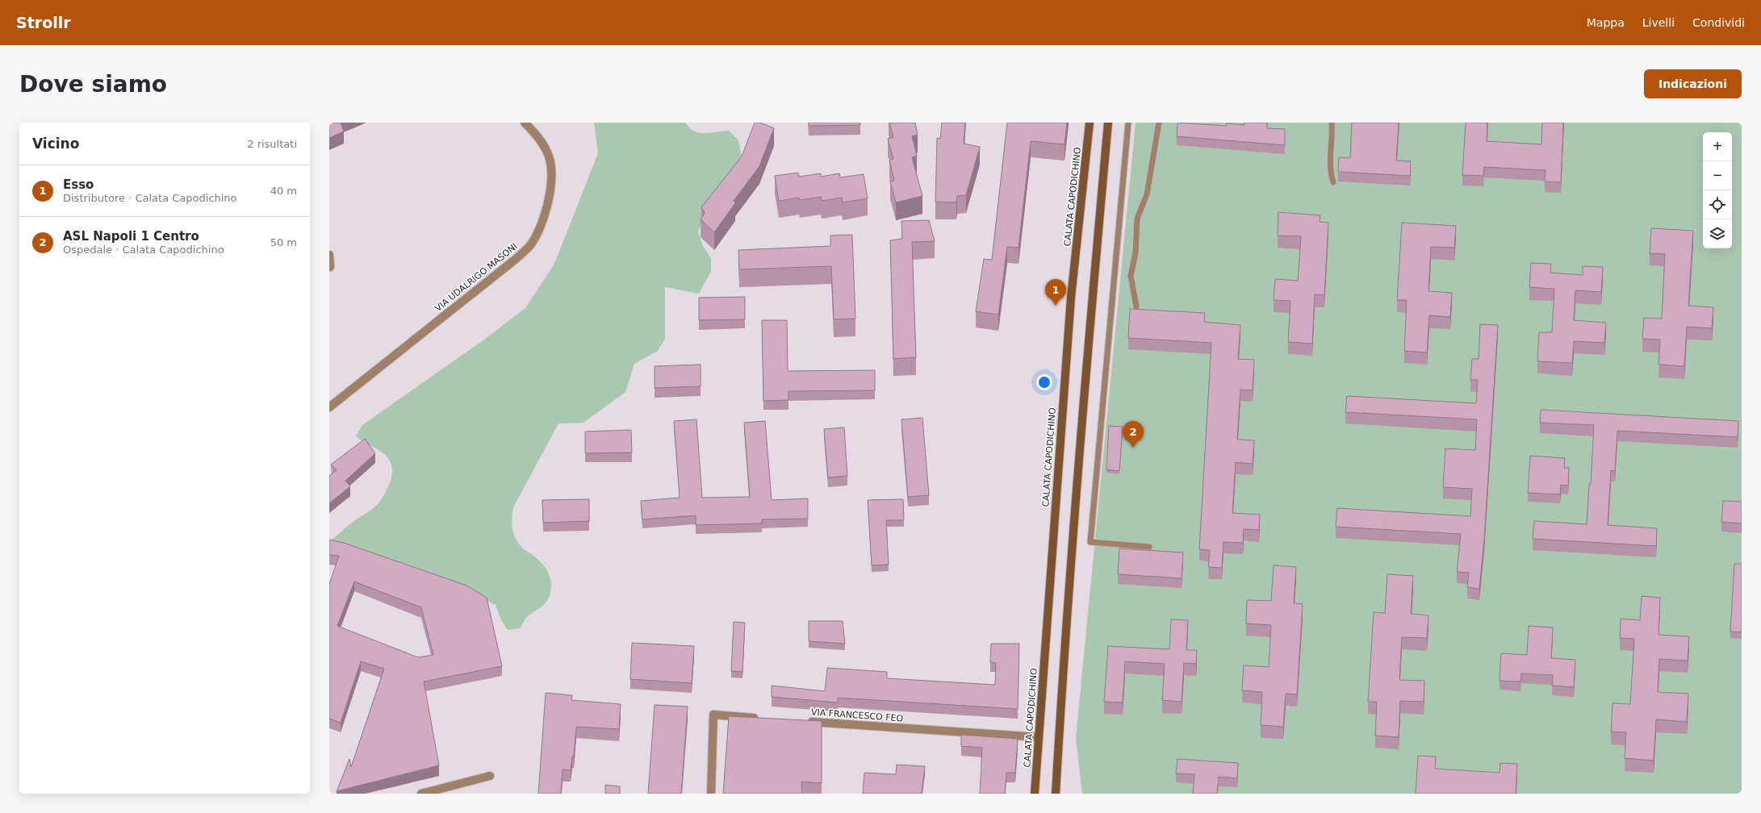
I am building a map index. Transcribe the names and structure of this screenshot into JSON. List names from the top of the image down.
{
  "streets": {
    "main road": ["CALATA CAPODICHINO"],
    "street": ["VIA UDALRIGO MASONI", "VIA FRANCESCO FEO"]
  },
  "crossings": [
    ["CALATA CAPODICHINO", "VIA FRANCESCO FEO"]
  ],
  "page": {
    "header": "Strollr",
    "nav": ["Mappa", "Livelli", "Condividi"],
    "buttons": "Indicazioni",
    "title": "Dove siamo",
    "heading": ["Vicino", "2 risultati"],
    "map_buttons": ["+", "−"],
    "list": [
      {
        "mark": "1",
        "name": "Esso",
        "note": "Distributore · Calata Capodichino",
        "value": "40 m"
      },
      {
        "mark": "2",
        "name": "ASL Napoli 1 Centro",
        "note": "Ospedale · Calata Capodichino",
        "value": "50 m"
      }
    ],
    "pins": ["1", "2"]
  }
}
